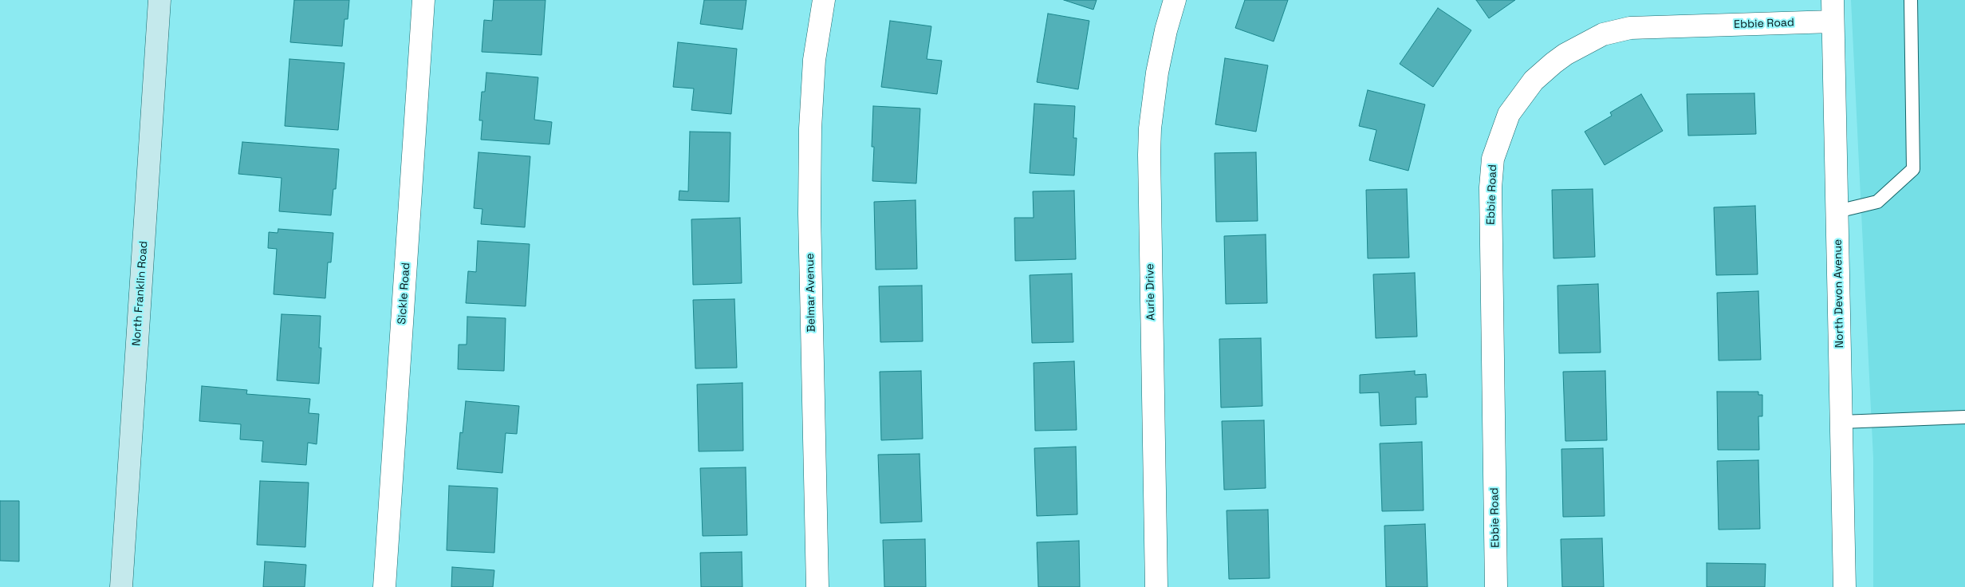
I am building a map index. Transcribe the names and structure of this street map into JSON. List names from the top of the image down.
{
  "streets": {
    "main road": ["North Franklin Road"],
    "street": [
      "Ebbie Road",
      "Aurie Drive",
      "Belmar Avenue",
      "Sickle Road",
      "North Devon Avenue"
    ]
  },
  "crossings": [
    ["Ebbie Road", "North Devon Avenue"]
  ]
}
